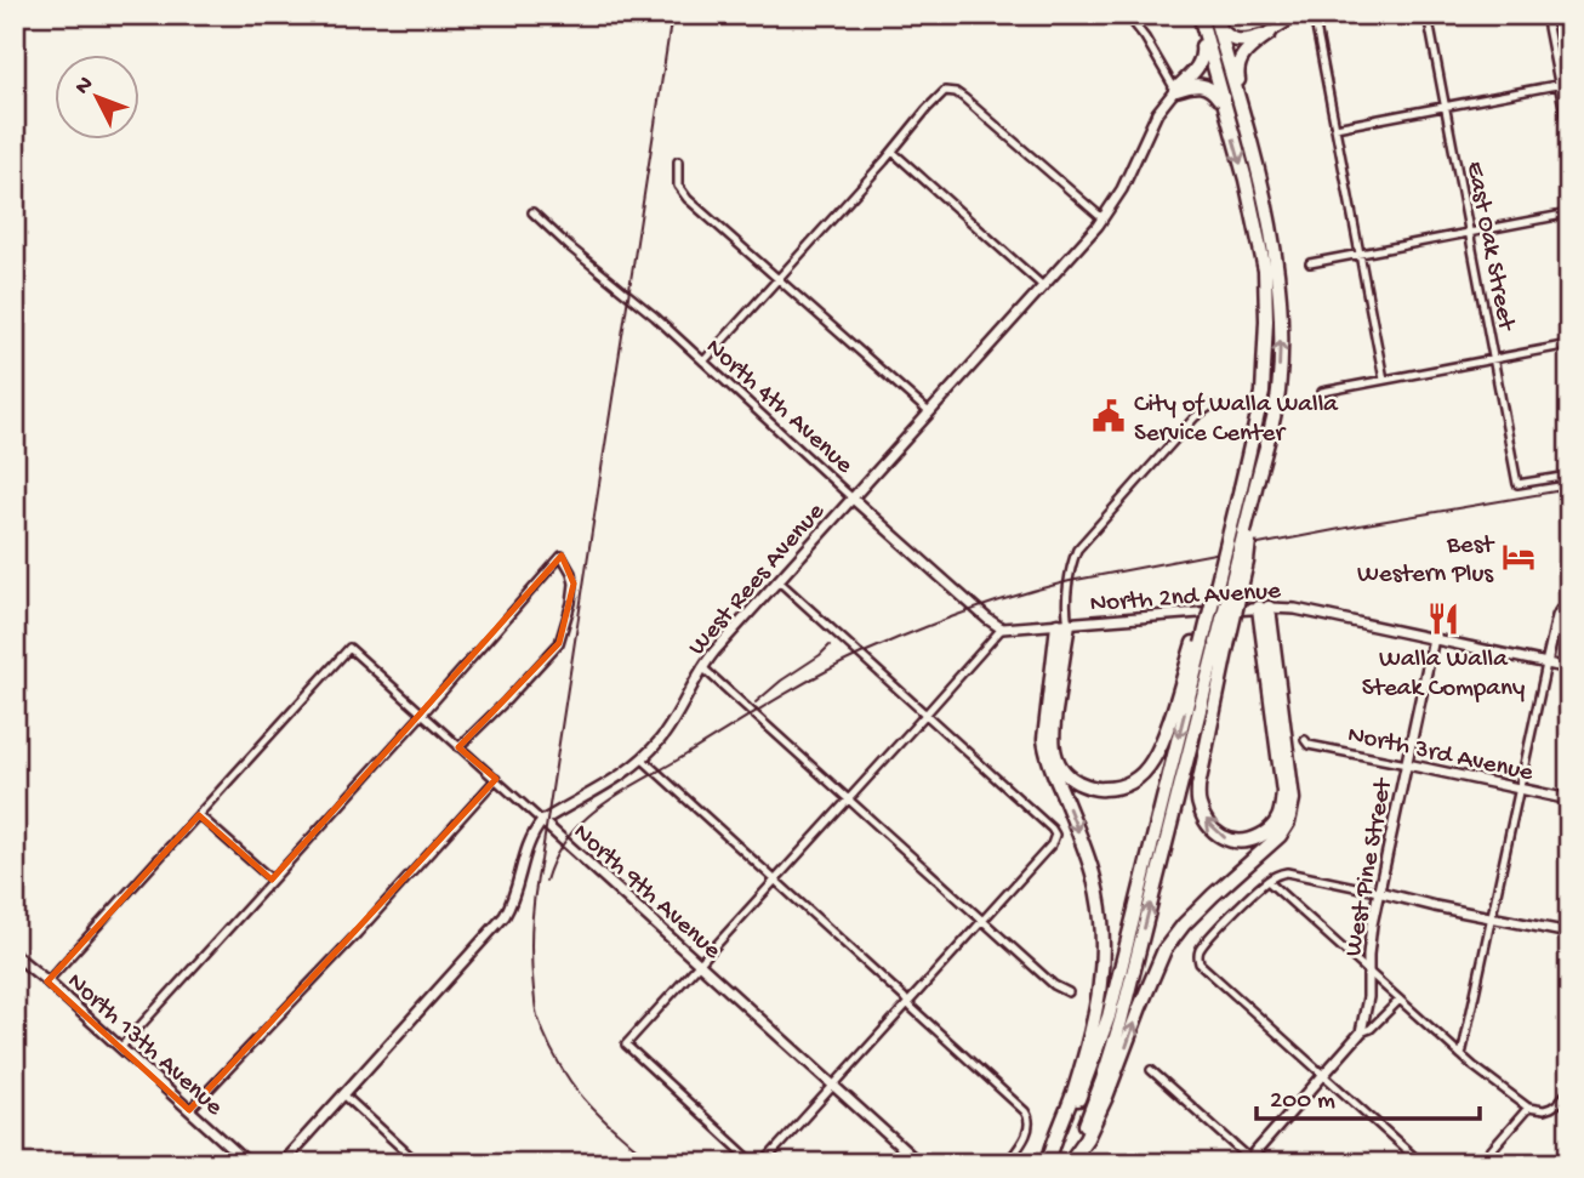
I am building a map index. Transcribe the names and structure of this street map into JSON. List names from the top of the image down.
{
  "streets": {
    "street": [
      "East Oak Street",
      "North 4th Avenue",
      "West Rees Avenue",
      "North 2nd Avenue",
      "North 3rd Avenue",
      "West Pine Street",
      "North 9th Avenue",
      "North 13th Avenue"
    ]
  },
  "crossings": [
    ["North 4th Avenue", "West Rees Avenue"],
    ["North 4th Avenue", "North 2nd Avenue"],
    ["West Rees Avenue", "North 9th Avenue"],
    ["North 2nd Avenue", "West Pine Street"],
    ["North 3rd Avenue", "West Pine Street"]
  ],
  "places": {
    "public building": ["City of Walla Walla Service Center"],
    "hotel": ["Best Western Plus"],
    "restaurant": ["Walla Walla Steak Company"]
  },
  "scale_bar": "200 m",
  "north": "top left"
}
